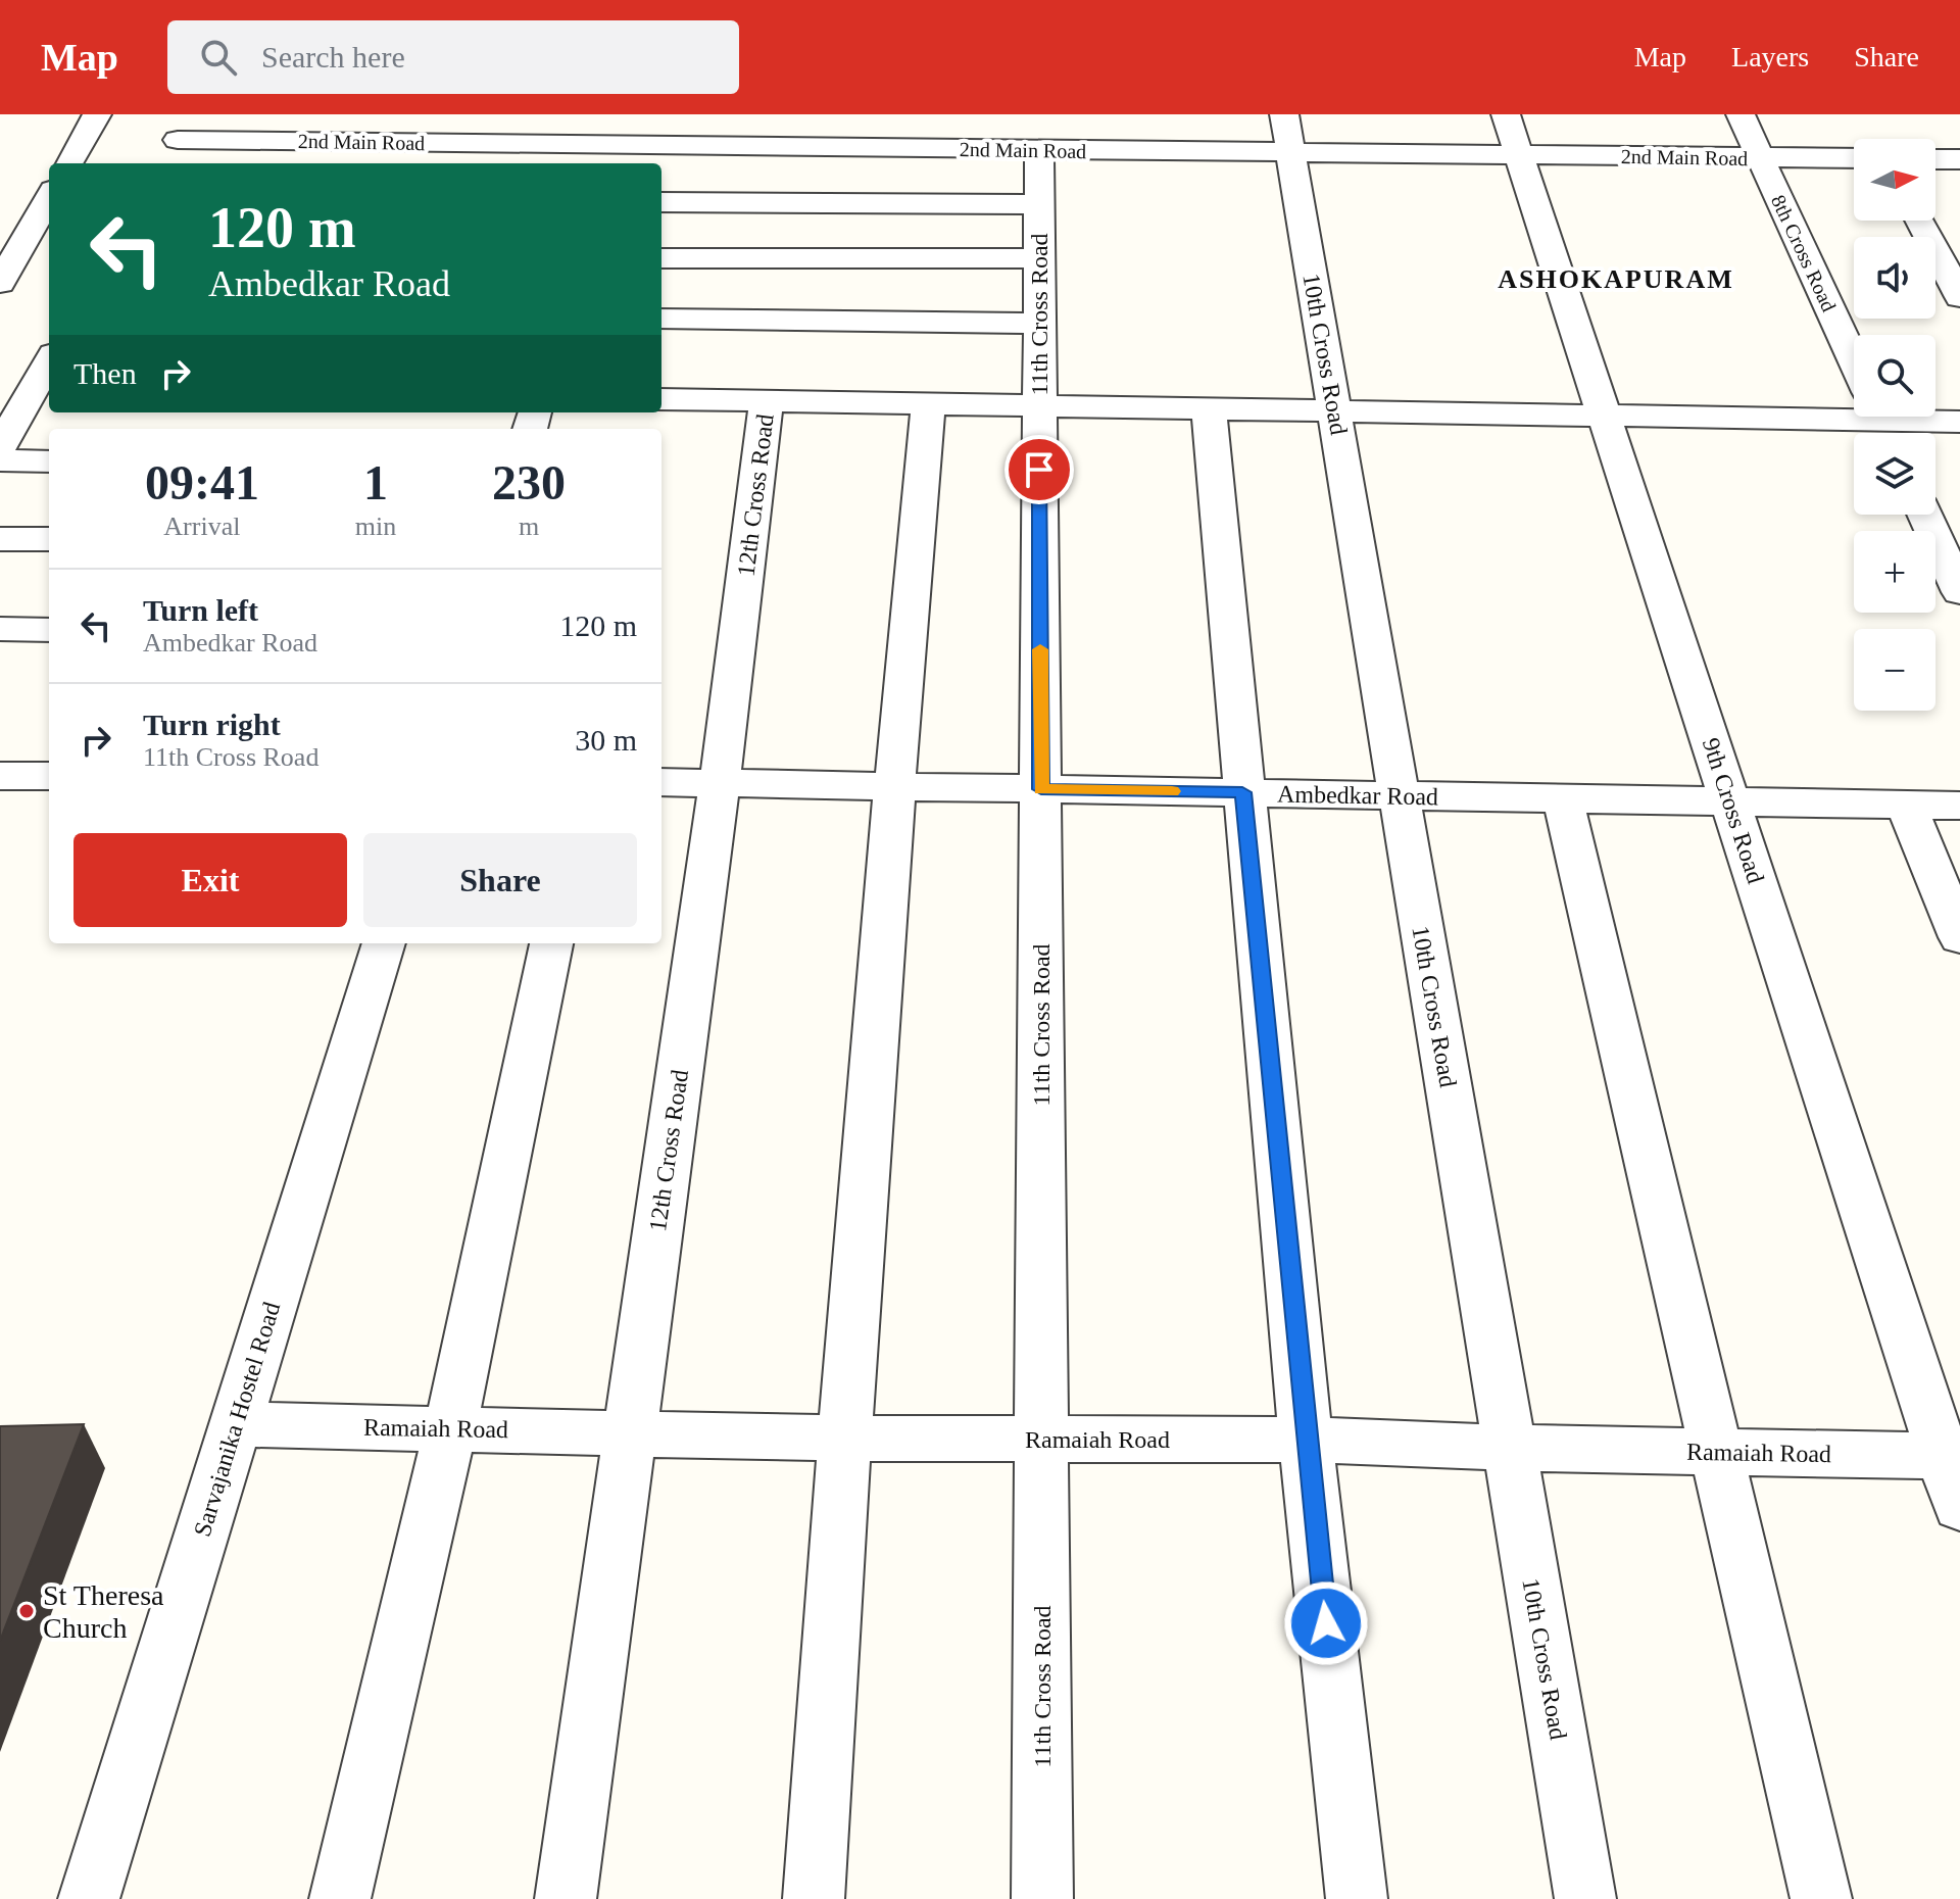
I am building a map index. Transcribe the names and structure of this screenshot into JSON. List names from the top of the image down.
{
  "streets": {
    "street": [
      "2nd Main Road",
      "8th Cross Road",
      "11th Cross Road",
      "10th Cross Road",
      "12th Cross Road",
      "Ambedkar Road",
      "9th Cross Road",
      "Sarvajanika Hostel Road",
      "Ramaiah Road"
    ]
  },
  "crossings": [
    ["2nd Main Road", "8th Cross Road"],
    ["2nd Main Road", "11th Cross Road"],
    ["2nd Main Road", "10th Cross Road"],
    ["2nd Main Road", "9th Cross Road"],
    ["11th Cross Road", "Ambedkar Road"],
    ["11th Cross Road", "Ramaiah Road"],
    ["10th Cross Road", "Ambedkar Road"],
    ["10th Cross Road", "Ramaiah Road"],
    ["12th Cross Road", "Ambedkar Road"],
    ["12th Cross Road", "Ramaiah Road"],
    ["Ambedkar Road", "9th Cross Road"],
    ["9th Cross Road", "Ramaiah Road"],
    ["Sarvajanika Hostel Road", "Ramaiah Road"]
  ],
  "districts": ["ASHOKAPURAM"],
  "places": ["St Theresa Church"],
  "north": "right",
  "page": {
    "header": "Map",
    "search": "Search here",
    "nav": ["Map", "Layers", "Share"],
    "map_buttons": ["+", "−"],
    "turn": ["120 m", "Ambedkar Road"],
    "then": "Then",
    "eta": [
      "09:41",
      "Arrival",
      "1",
      "min",
      "230",
      "m"
    ],
    "list": [
      {
        "name": "Turn left",
        "note": "Ambedkar Road",
        "value": "120 m"
      },
      {
        "name": "Turn right",
        "note": "11th Cross Road",
        "value": "30 m"
      }
    ],
    "buttons": ["Exit", "Share"]
  }
}
